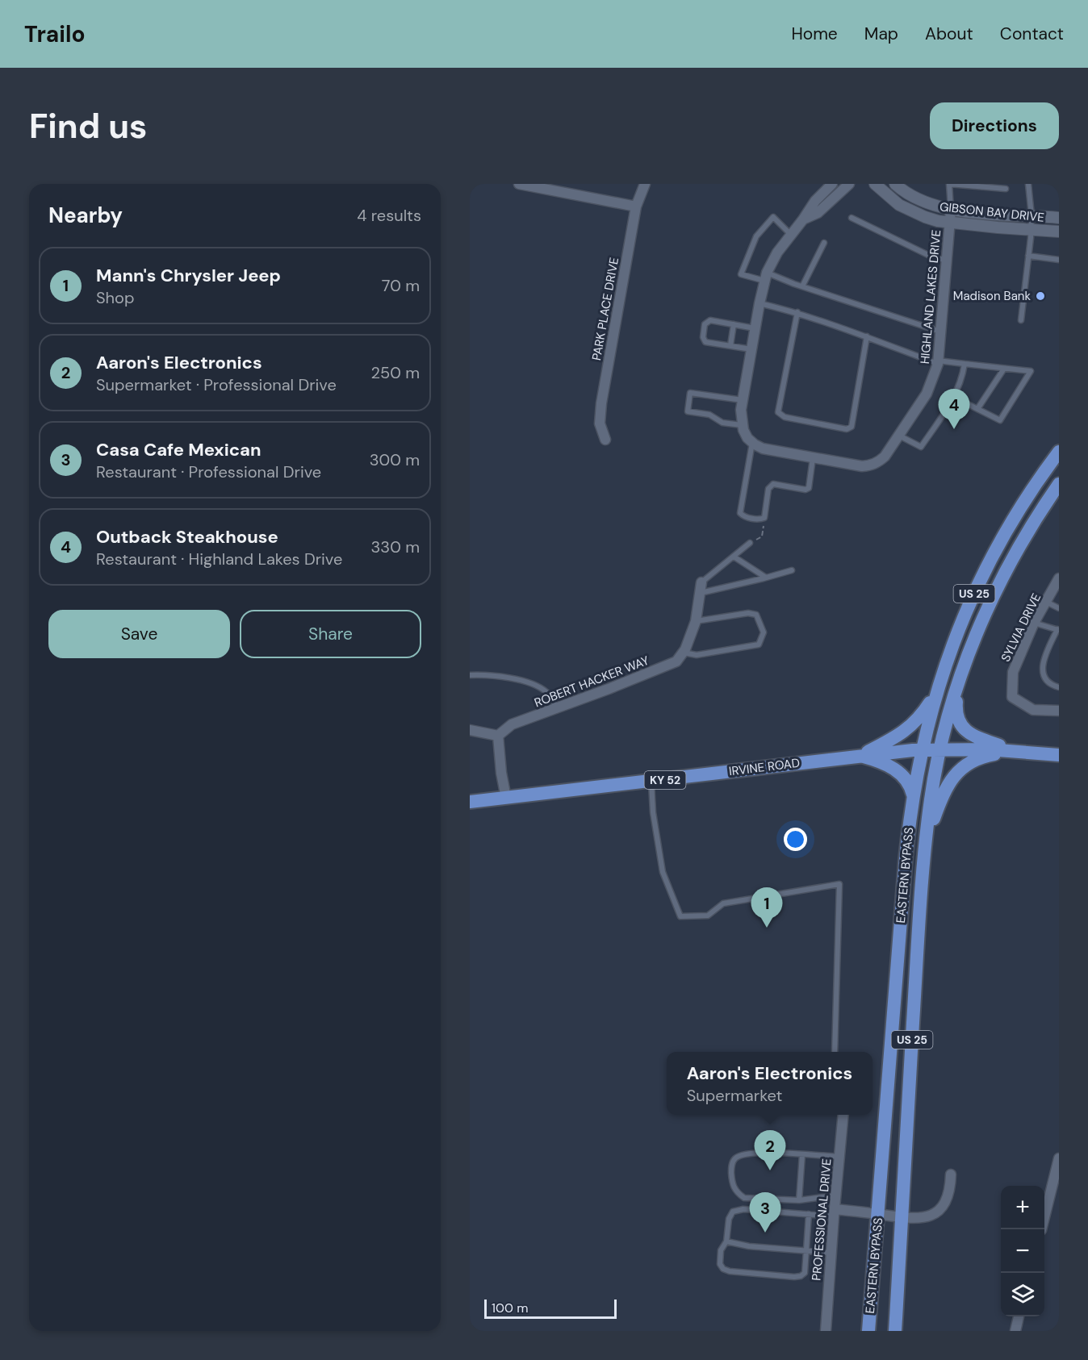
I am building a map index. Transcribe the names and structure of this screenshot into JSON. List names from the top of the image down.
{
  "streets": {
    "main road": [
      "US 25",
      "IRVINE ROAD",
      "KY 52",
      "EASTERN BYPASS"
    ],
    "street": [
      "GIBSON BAY DRIVE",
      "HIGHLAND LAKES DRIVE",
      "PARK PLACE DRIVE",
      "SYLVIA DRIVE",
      "ROBERT HACKER WAY",
      "PROFESSIONAL DRIVE"
    ]
  },
  "crossings": [
    ["GIBSON BAY DRIVE", "HIGHLAND LAKES DRIVE"],
    ["IRVINE ROAD", "EASTERN BYPASS"]
  ],
  "places": ["Madison Bank"],
  "scale_bar": "100 m",
  "page": {
    "header": "Trailo",
    "nav": [
      "Home",
      "Map",
      "About",
      "Contact"
    ],
    "buttons": [
      "Directions",
      ["Save", "Share"]
    ],
    "title": "Find us",
    "heading": ["Nearby", "4 results"],
    "list": [
      {
        "mark": "1",
        "name": "Mann's Chrysler Jeep",
        "note": "Shop",
        "value": "70 m"
      },
      {
        "mark": "2",
        "name": "Aaron's Electronics",
        "note": "Supermarket · Professional Drive",
        "value": "250 m"
      },
      {
        "mark": "3",
        "name": "Casa Cafe Mexican",
        "note": "Restaurant · Professional Drive",
        "value": "300 m"
      },
      {
        "mark": "4",
        "name": "Outback Steakhouse",
        "note": "Restaurant · Highland Lakes Drive",
        "value": "330 m"
      }
    ],
    "pins": [
      "4",
      "1",
      "2",
      "3"
    ],
    "popup": ["Aaron's Electronics", "Supermarket"],
    "map_buttons": ["+", "−"],
    "scale": "100 m"
  }
}
